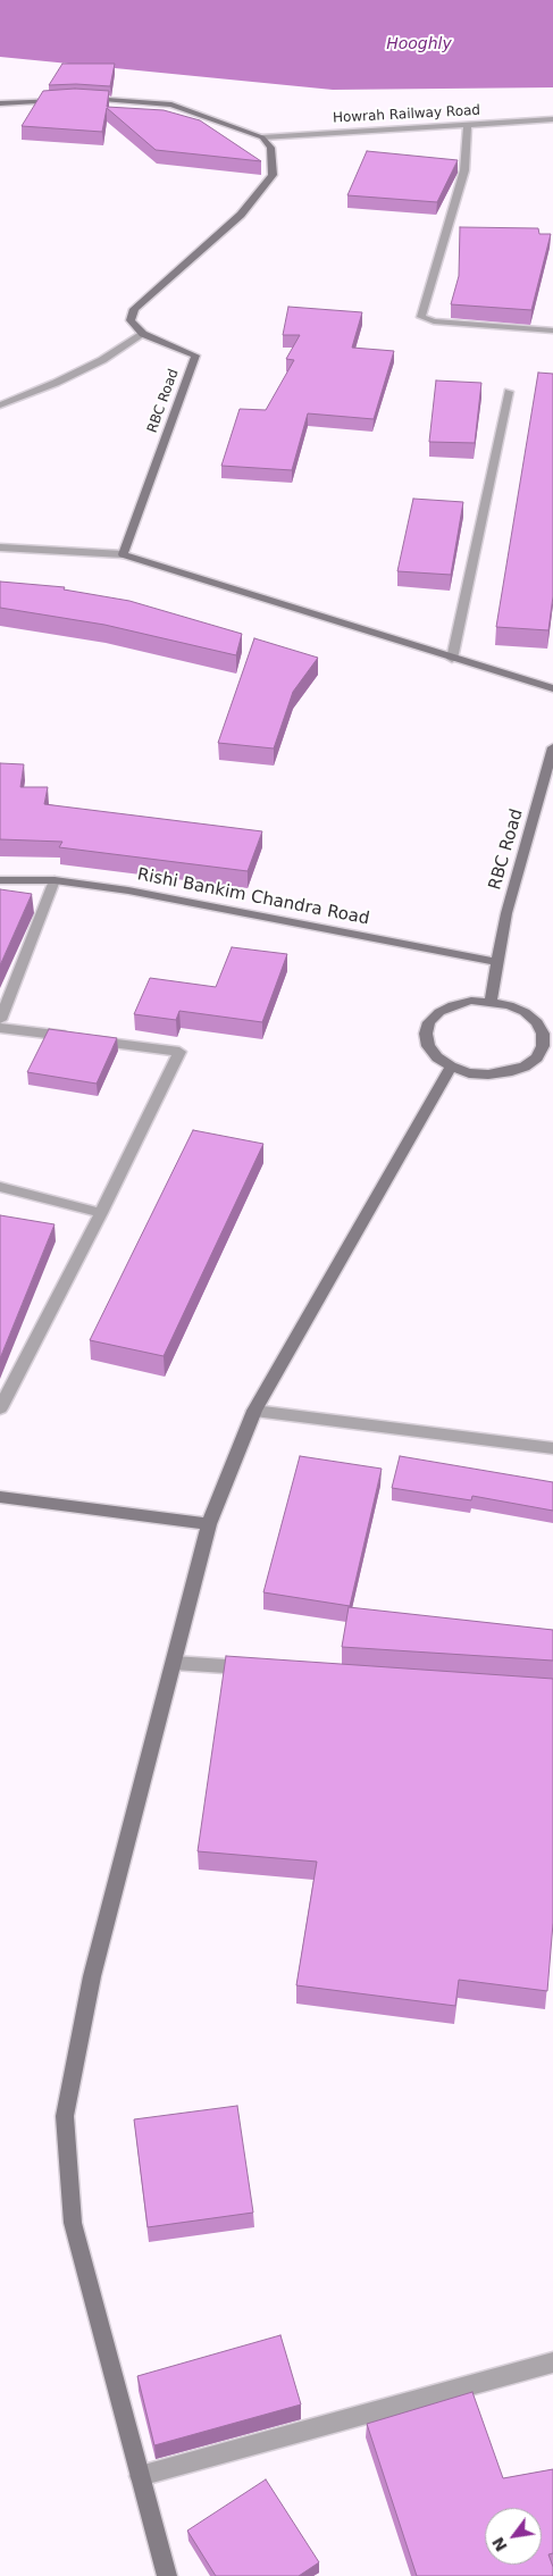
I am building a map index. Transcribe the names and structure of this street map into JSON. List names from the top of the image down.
{
  "streets": {
    "main road": ["RBC Road", "Rishi Bankim Chandra Road"],
    "street": ["Howrah Railway Road"]
  },
  "crossings": [
    ["RBC Road", "Rishi Bankim Chandra Road"]
  ],
  "water": ["Hooghly"],
  "north": "bottom left"
}
